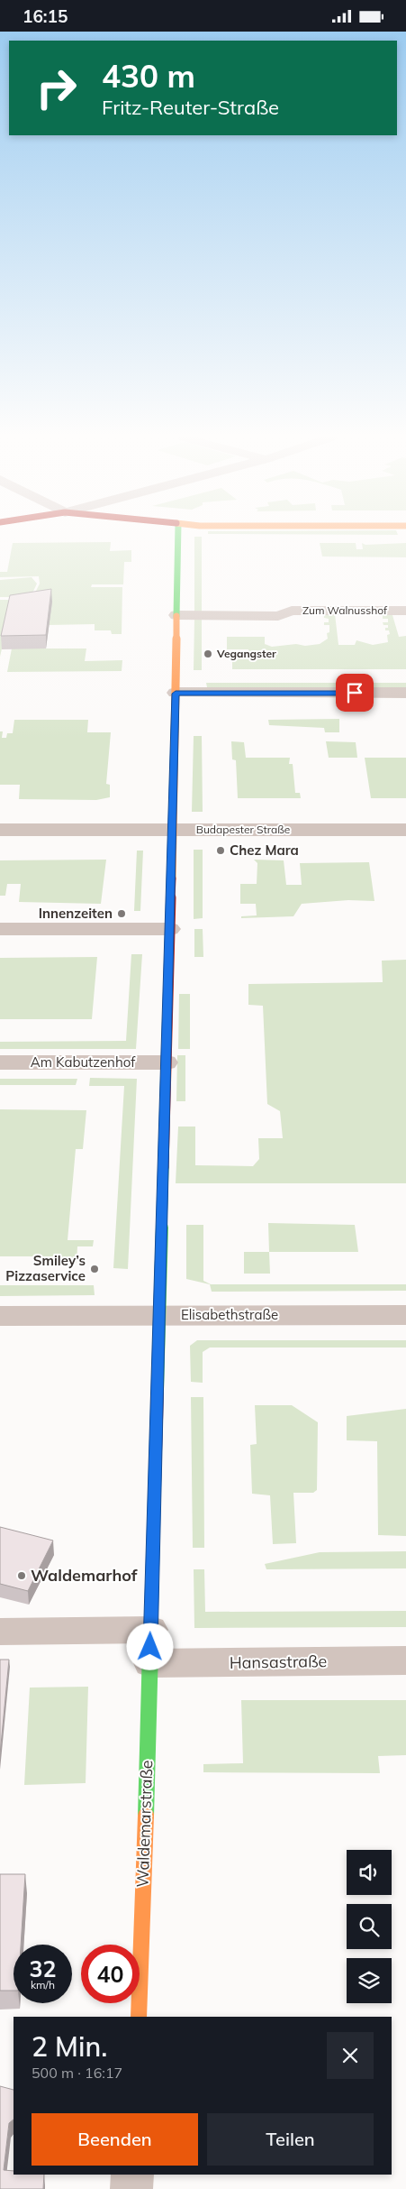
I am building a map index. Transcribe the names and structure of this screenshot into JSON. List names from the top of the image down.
{
  "streets": {
    "street": [
      "Zum Walnusshof",
      "Budapester Straße",
      "Am Kabutzenhof",
      "Elisabethstraße",
      "Hansastraße",
      "Waldemarstraße"
    ]
  },
  "crossings": [
    ["Zum Walnusshof", "Waldemarstraße"],
    ["Budapester Straße", "Waldemarstraße"],
    ["Am Kabutzenhof", "Waldemarstraße"],
    ["Elisabethstraße", "Waldemarstraße"],
    ["Hansastraße", "Waldemarstraße"]
  ],
  "places": [
    "Vegangster",
    "Chez Mara",
    "Innenzeiten",
    "Smiley’s Pizzaservice",
    "Waldemarhof"
  ],
  "page": {
    "status": "16:15",
    "turn": ["430 m", "Fritz-Reuter-Straße"],
    "speed": "32 km/h",
    "limit": "40",
    "heading": ["2 Min.", "500 m · 16:17"],
    "buttons": ["Beenden", "Teilen"]
  }
}
